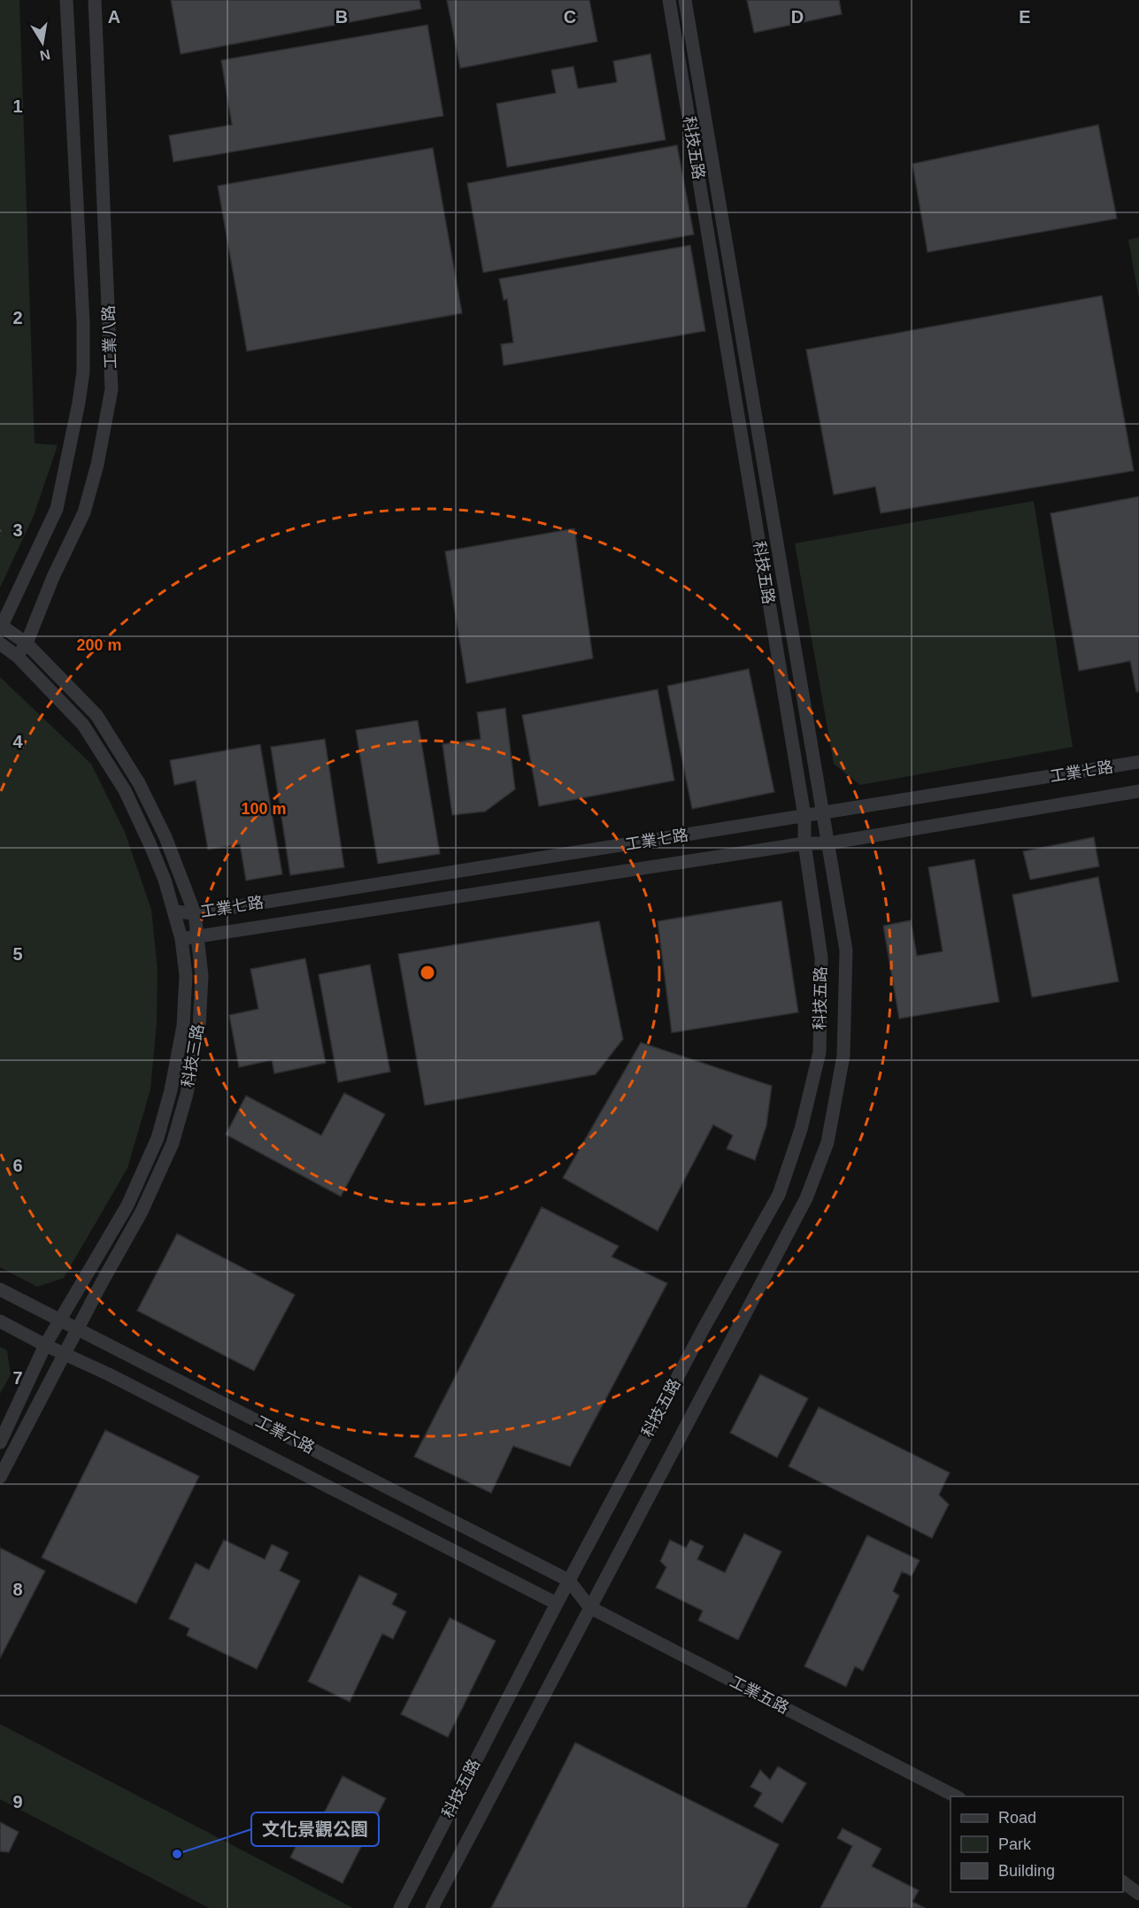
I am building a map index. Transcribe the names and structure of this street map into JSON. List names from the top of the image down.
{
  "streets": {
    "street": [
      "科技五路",
      "工業八路",
      "工業七路",
      "科技三路",
      "工業六路",
      "工業五路"
    ]
  },
  "crossings": [
    ["科技五路", "工業七路"],
    ["科技五路", "工業六路"],
    ["科技五路", "工業五路"],
    ["工業八路", "科技三路"],
    ["工業七路", "科技三路"],
    ["科技三路", "工業六路"],
    ["工業六路", "工業五路"]
  ],
  "places": ["文化景觀公園"],
  "legend": ["Road", "Park", "Building"],
  "north": "bottom",
  "grid": {
    "columns": [
      "A",
      "B",
      "C",
      "D",
      "E"
    ],
    "rows": [
      "1",
      "2",
      "3",
      "4",
      "5",
      "6",
      "7",
      "8",
      "9"
    ]
  },
  "rings": ["200 m", "100 m"]
}
